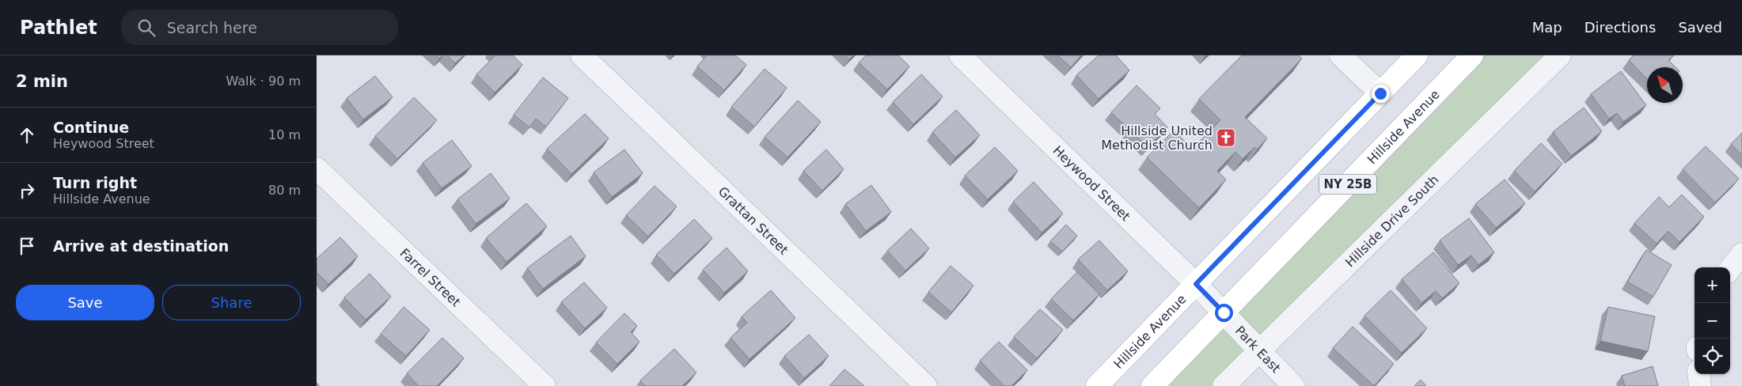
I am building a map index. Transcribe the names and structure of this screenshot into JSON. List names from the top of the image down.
{
  "streets": {
    "main road": ["Hillside Avenue", "NY 25B"],
    "street": [
      "Heywood Street",
      "Grattan Street",
      "Hillside Drive South",
      "Farrel Street",
      "Park East"
    ]
  },
  "crossings": [
    ["Hillside Avenue", "Heywood Street"],
    ["Hillside Avenue", "Park East"],
    ["Heywood Street", "Park East"],
    ["Hillside Drive South", "Park East"]
  ],
  "places": {
    "church": ["Hillside United Methodist Church"]
  },
  "north": "top left",
  "page": {
    "header": "Pathlet",
    "search": "Search here",
    "nav": ["Map", "Directions", "Saved"],
    "heading": ["2 min", "Walk · 90 m"],
    "list": [
      ["Continue", "Heywood Street", "10 m"],
      ["Turn right", "Hillside Avenue", "80 m"],
      "Arrive at destination"
    ],
    "map_buttons": ["+", "−"],
    "buttons": ["Save", "Share"]
  }
}
